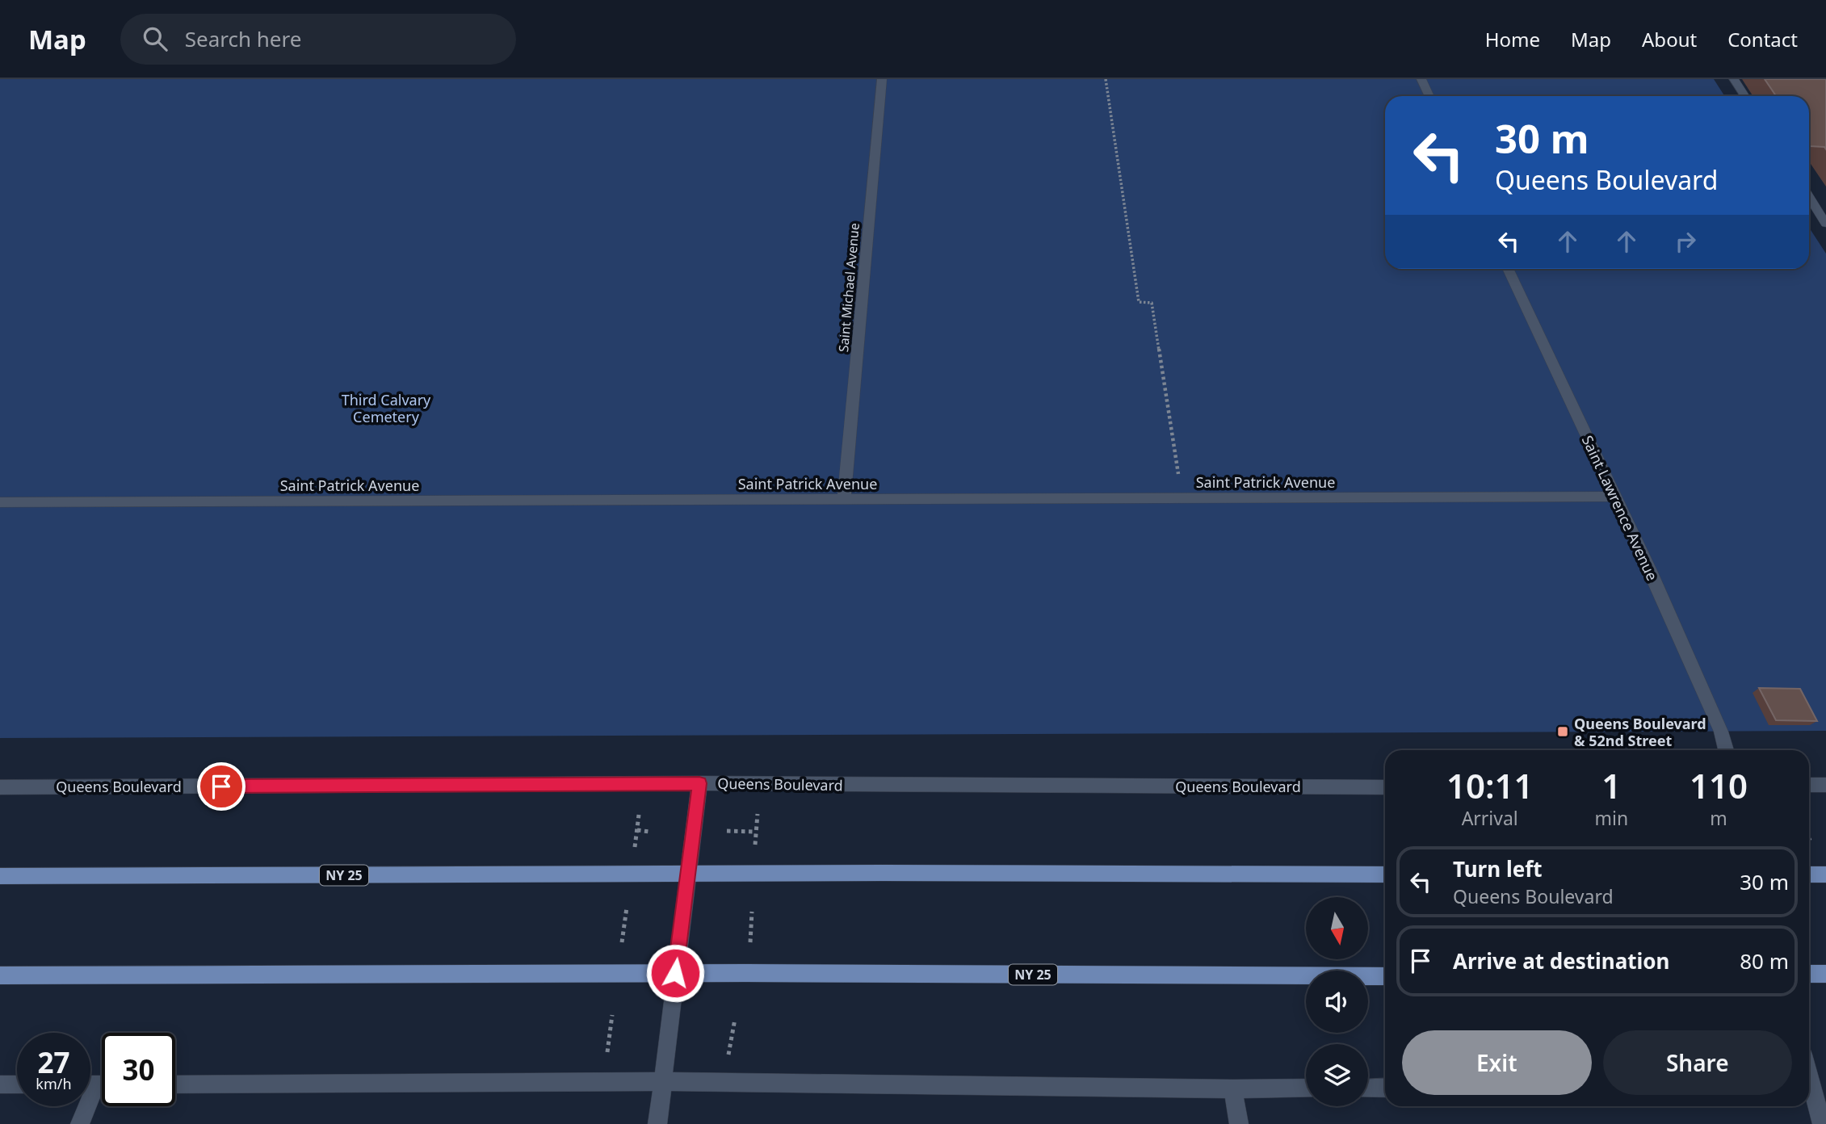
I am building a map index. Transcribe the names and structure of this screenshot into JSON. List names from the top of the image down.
{
  "streets": {
    "main road": ["NY 25"],
    "street": [
      "Saint Michael Avenue",
      "Saint Patrick Avenue",
      "Saint Lawrence Avenue",
      "Queens Boulevard"
    ]
  },
  "crossings": [
    ["Saint Michael Avenue", "Saint Patrick Avenue"],
    ["Saint Patrick Avenue", "Saint Lawrence Avenue"]
  ],
  "parks": ["Third Calvary Cemetery"],
  "places": {
    "transit": ["Queens Boulevard & 52nd Street"]
  },
  "north": "bottom",
  "page": {
    "header": "Map",
    "search": "Search here",
    "nav": [
      "Home",
      "Map",
      "About",
      "Contact"
    ],
    "turn": ["30 m", "Queens Boulevard"],
    "eta": [
      "10:11",
      "Arrival",
      "1",
      "min",
      "110",
      "m"
    ],
    "list": [
      {
        "name": "Turn left",
        "note": "Queens Boulevard",
        "value": "30 m"
      },
      {
        "name": "Arrive at destination",
        "value": "80 m"
      }
    ],
    "buttons": ["Exit", "Share"],
    "speed": "27 km/h",
    "limit": "30"
  }
}
